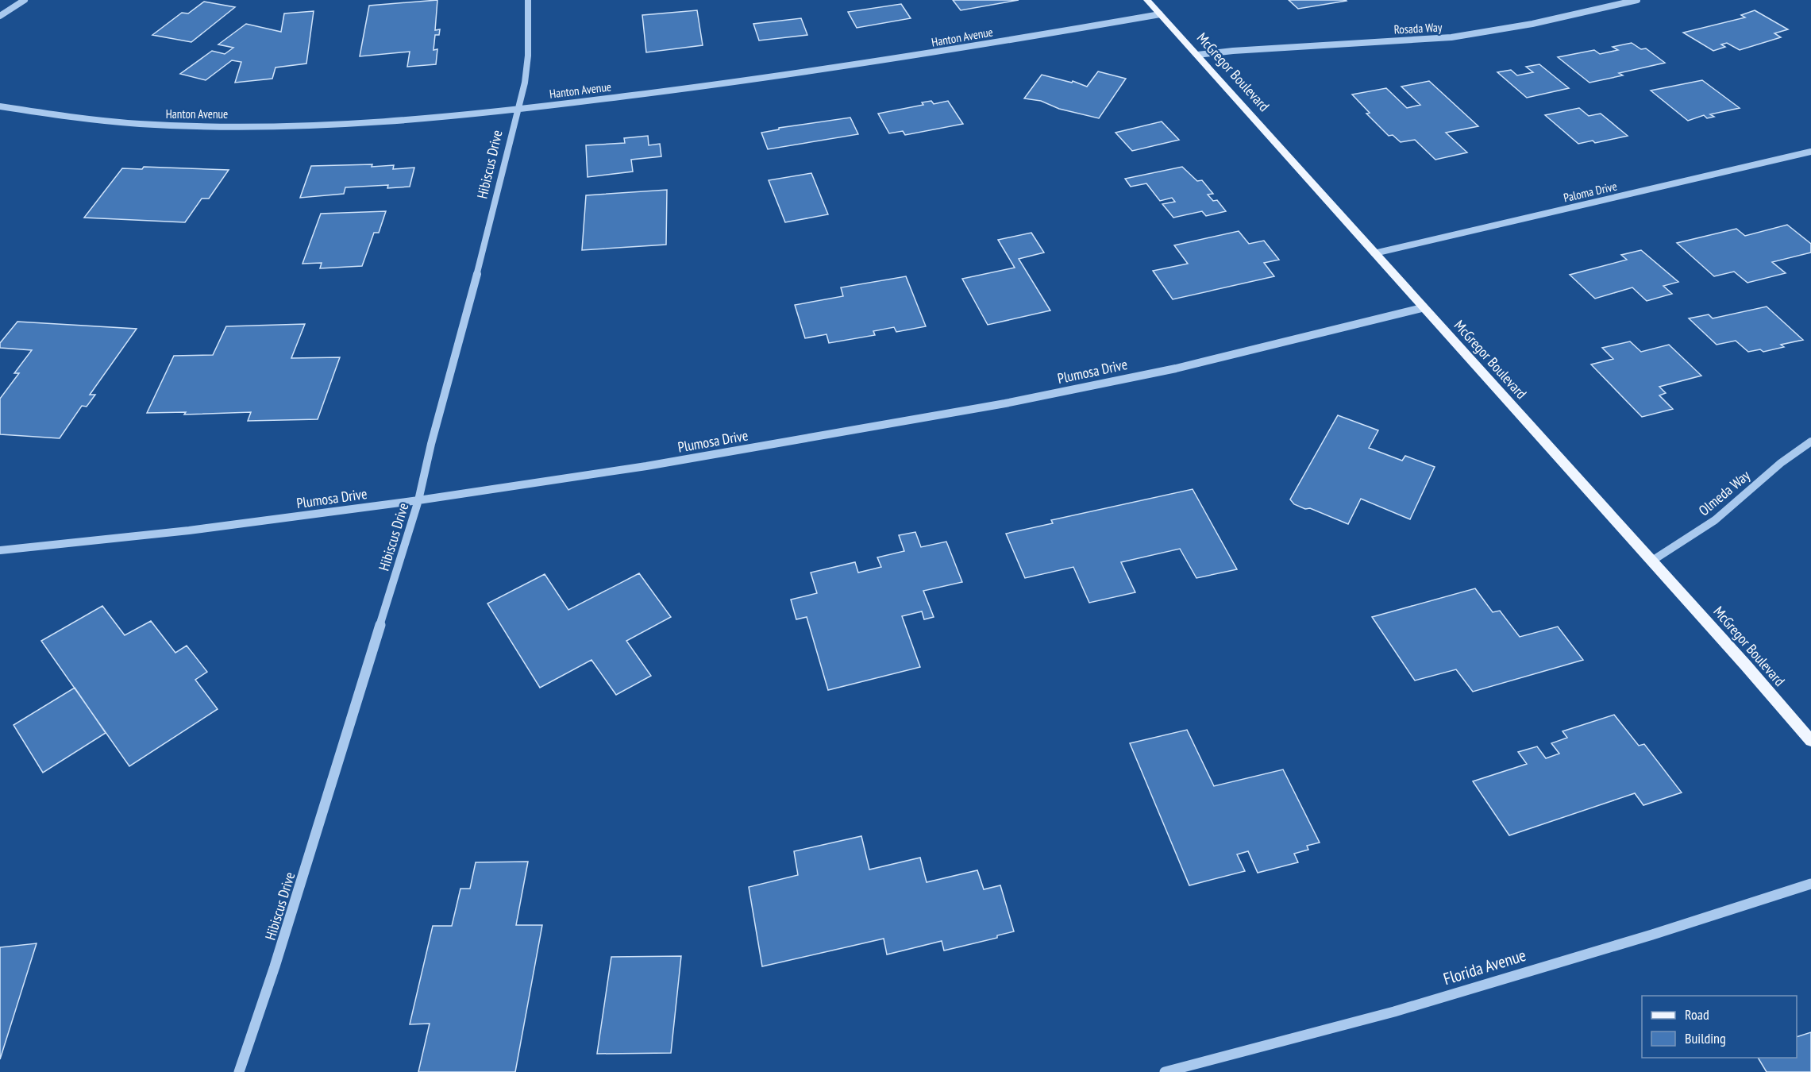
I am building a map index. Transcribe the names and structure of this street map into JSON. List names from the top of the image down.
{
  "streets": {
    "main road": ["McGregor Boulevard"],
    "street": [
      "Rosada Way",
      "Hanton Avenue",
      "Hibiscus Drive",
      "Paloma Drive",
      "Plumosa Drive",
      "Olmeda Way",
      "Florida Avenue"
    ]
  },
  "crossings": [
    ["Rosada Way", "McGregor Boulevard"],
    ["Hanton Avenue", "McGregor Boulevard"],
    ["Hanton Avenue", "Hibiscus Drive"],
    ["McGregor Boulevard", "Paloma Drive"],
    ["McGregor Boulevard", "Plumosa Drive"],
    ["McGregor Boulevard", "Olmeda Way"],
    ["Hibiscus Drive", "Plumosa Drive"]
  ],
  "legend": ["Road", "Building"]
}
